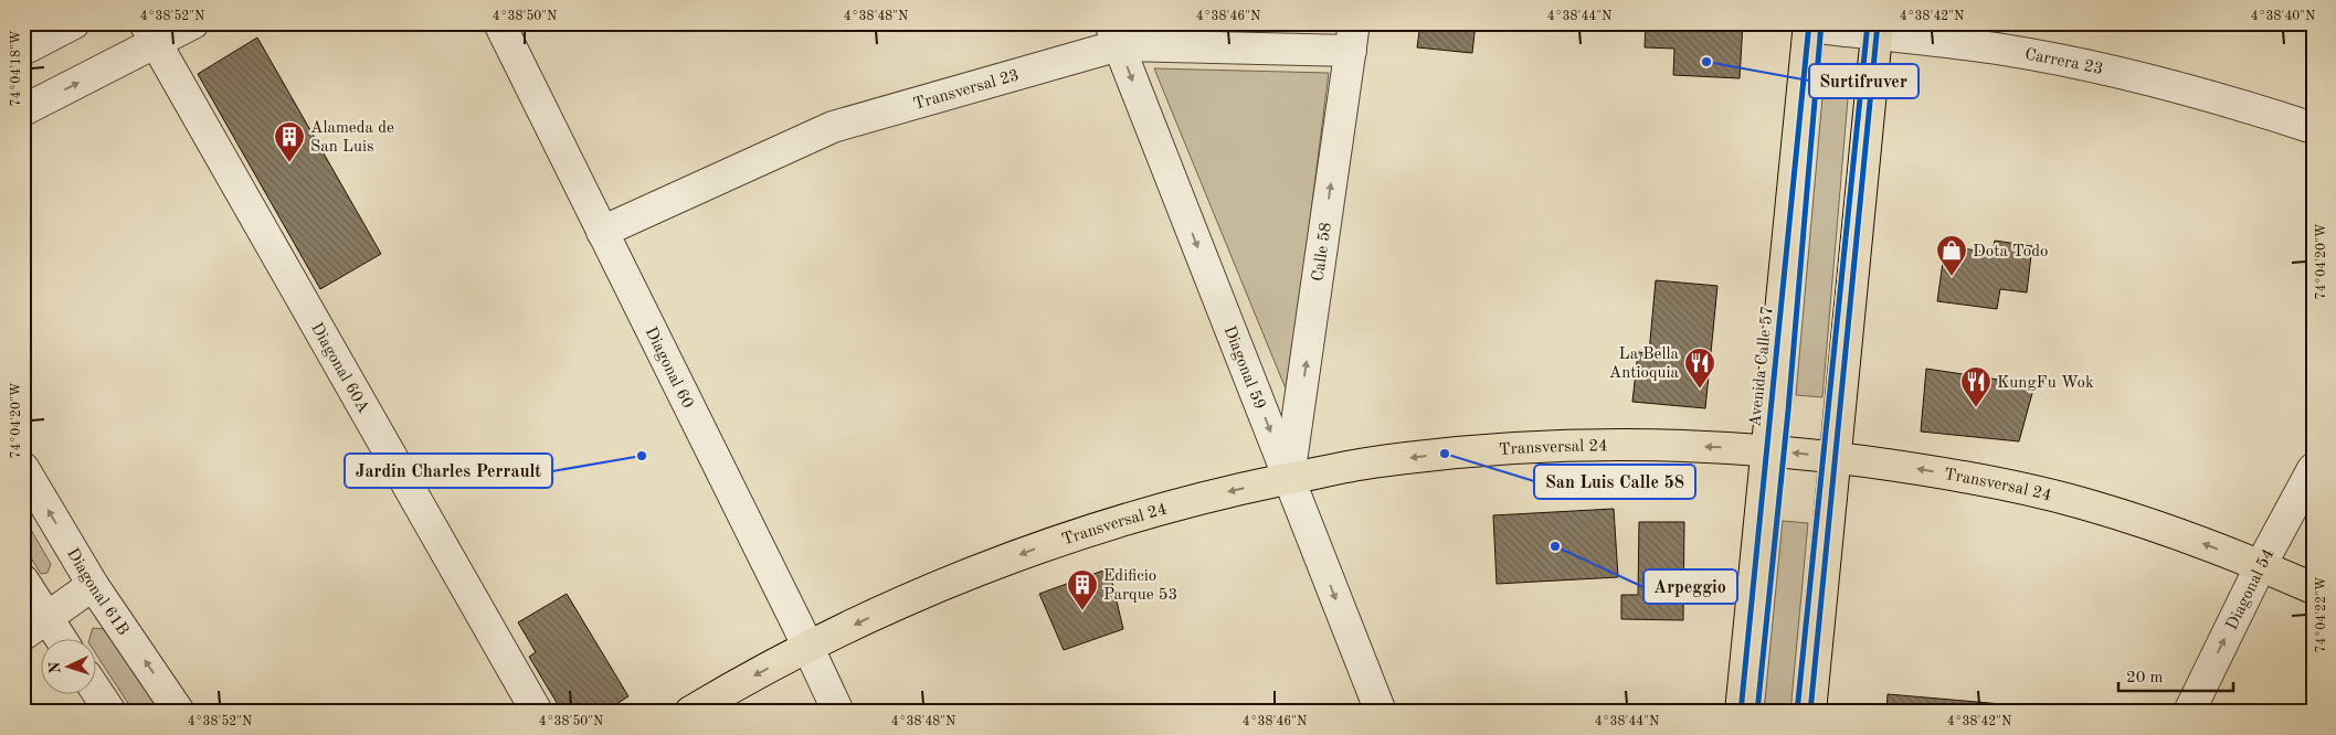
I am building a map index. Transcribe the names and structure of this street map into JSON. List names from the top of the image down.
{
  "streets": {
    "main road": ["Avenida Calle 57", "Transversal 24"],
    "street": [
      "Carrera 23",
      "Transversal 23",
      "Calle 58",
      "Diagonal 60A",
      "Diagonal 60",
      "Diagonal 59",
      "Diagonal 54",
      "Diagonal 61B"
    ]
  },
  "crossings": [
    ["Carrera 23", "Avenida Calle 57"],
    ["Transversal 23", "Calle 58"],
    ["Transversal 23", "Diagonal 60"],
    ["Transversal 23", "Diagonal 59"],
    ["Calle 58", "Diagonal 59"],
    ["Calle 58", "Transversal 24"],
    ["Avenida Calle 57", "Transversal 24"],
    ["Diagonal 60", "Transversal 24"],
    ["Diagonal 59", "Transversal 24"],
    ["Transversal 24", "Diagonal 54"]
  ],
  "one_way": [
    "Calle 58",
    "Diagonal 59",
    "Transversal 24",
    "Diagonal 54"
  ],
  "places": {
    "other": [
      "Surtifruver",
      "San Luis Calle 58",
      "Jardin Charles Perrault",
      "Arpeggio"
    ],
    "building": ["Alameda de San Luis", "Edificio Parque 53"],
    "shop": ["Dota Todo"],
    "restaurant": ["La Bella Antioquia", "KungFu Wok"]
  },
  "scale_bar": "20 m",
  "north": "left",
  "coordinates": [
    "4°38'52\"N",
    "4°38'50\"N",
    "4°38'48\"N",
    "4°38'46\"N",
    "4°38'44\"N",
    "4°38'42\"N",
    "4°38'40\"N",
    "74°04'18\"W",
    "74°04'20\"W",
    "74°04'22\"W"
  ]
}
